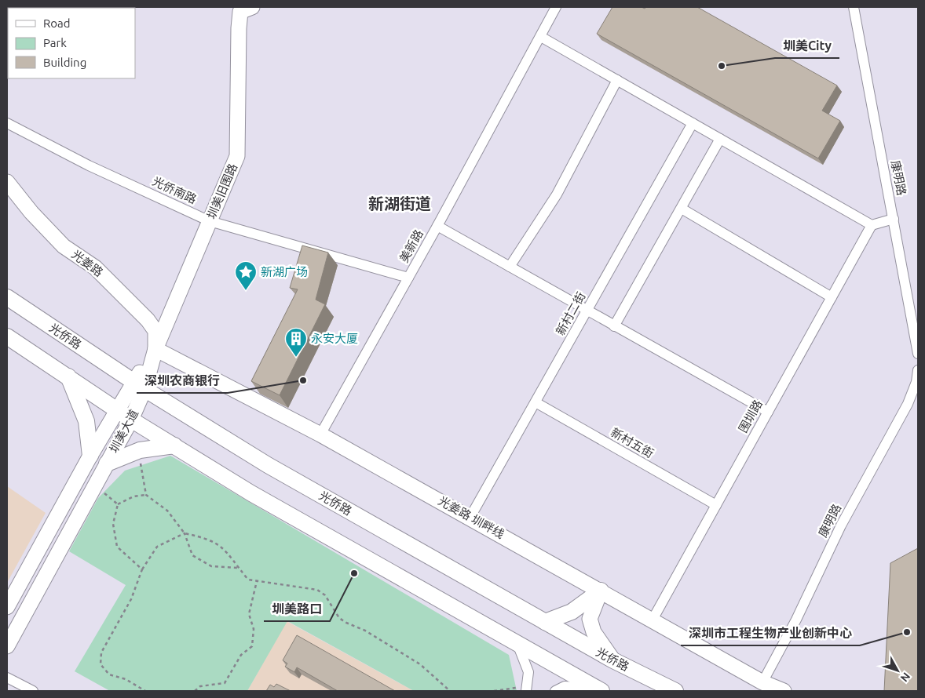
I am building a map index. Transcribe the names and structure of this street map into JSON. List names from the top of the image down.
{
  "streets": {
    "main road": ["光侨路"],
    "street": [
      "康明路",
      "光侨南路",
      "圳美旧围路",
      "美新路",
      "光姜路",
      "新村二街",
      "围圳路",
      "圳美大道",
      "新村五街",
      "光姜路 圳畔线"
    ]
  },
  "crossings": [
    ["康明路", "光姜路 圳畔线"],
    ["光侨南路", "圳美旧围路"],
    ["光侨南路", "美新路"],
    ["圳美旧围路", "光姜路"],
    ["圳美旧围路", "圳美大道"],
    ["圳美旧围路", "光姜路 圳畔线"],
    ["美新路", "光姜路 圳畔线"],
    ["光姜路", "圳美大道"],
    ["光姜路", "光姜路 圳畔线"],
    ["新村二街", "新村五街"],
    ["新村二街", "光姜路 圳畔线"],
    ["光侨路", "圳美大道"],
    ["围圳路", "新村五街"],
    ["围圳路", "光姜路 圳畔线"],
    ["圳美大道", "光姜路 圳畔线"]
  ],
  "districts": ["新湖街道"],
  "places": {
    "other": [
      "圳美City",
      "深圳农商银行",
      "圳美路口",
      "深圳市工程生物产业创新中心"
    ],
    "place": ["新湖广场"],
    "building": ["永安大厦"]
  },
  "legend": ["Road", "Park", "Building"],
  "north": "bottom right"
}
